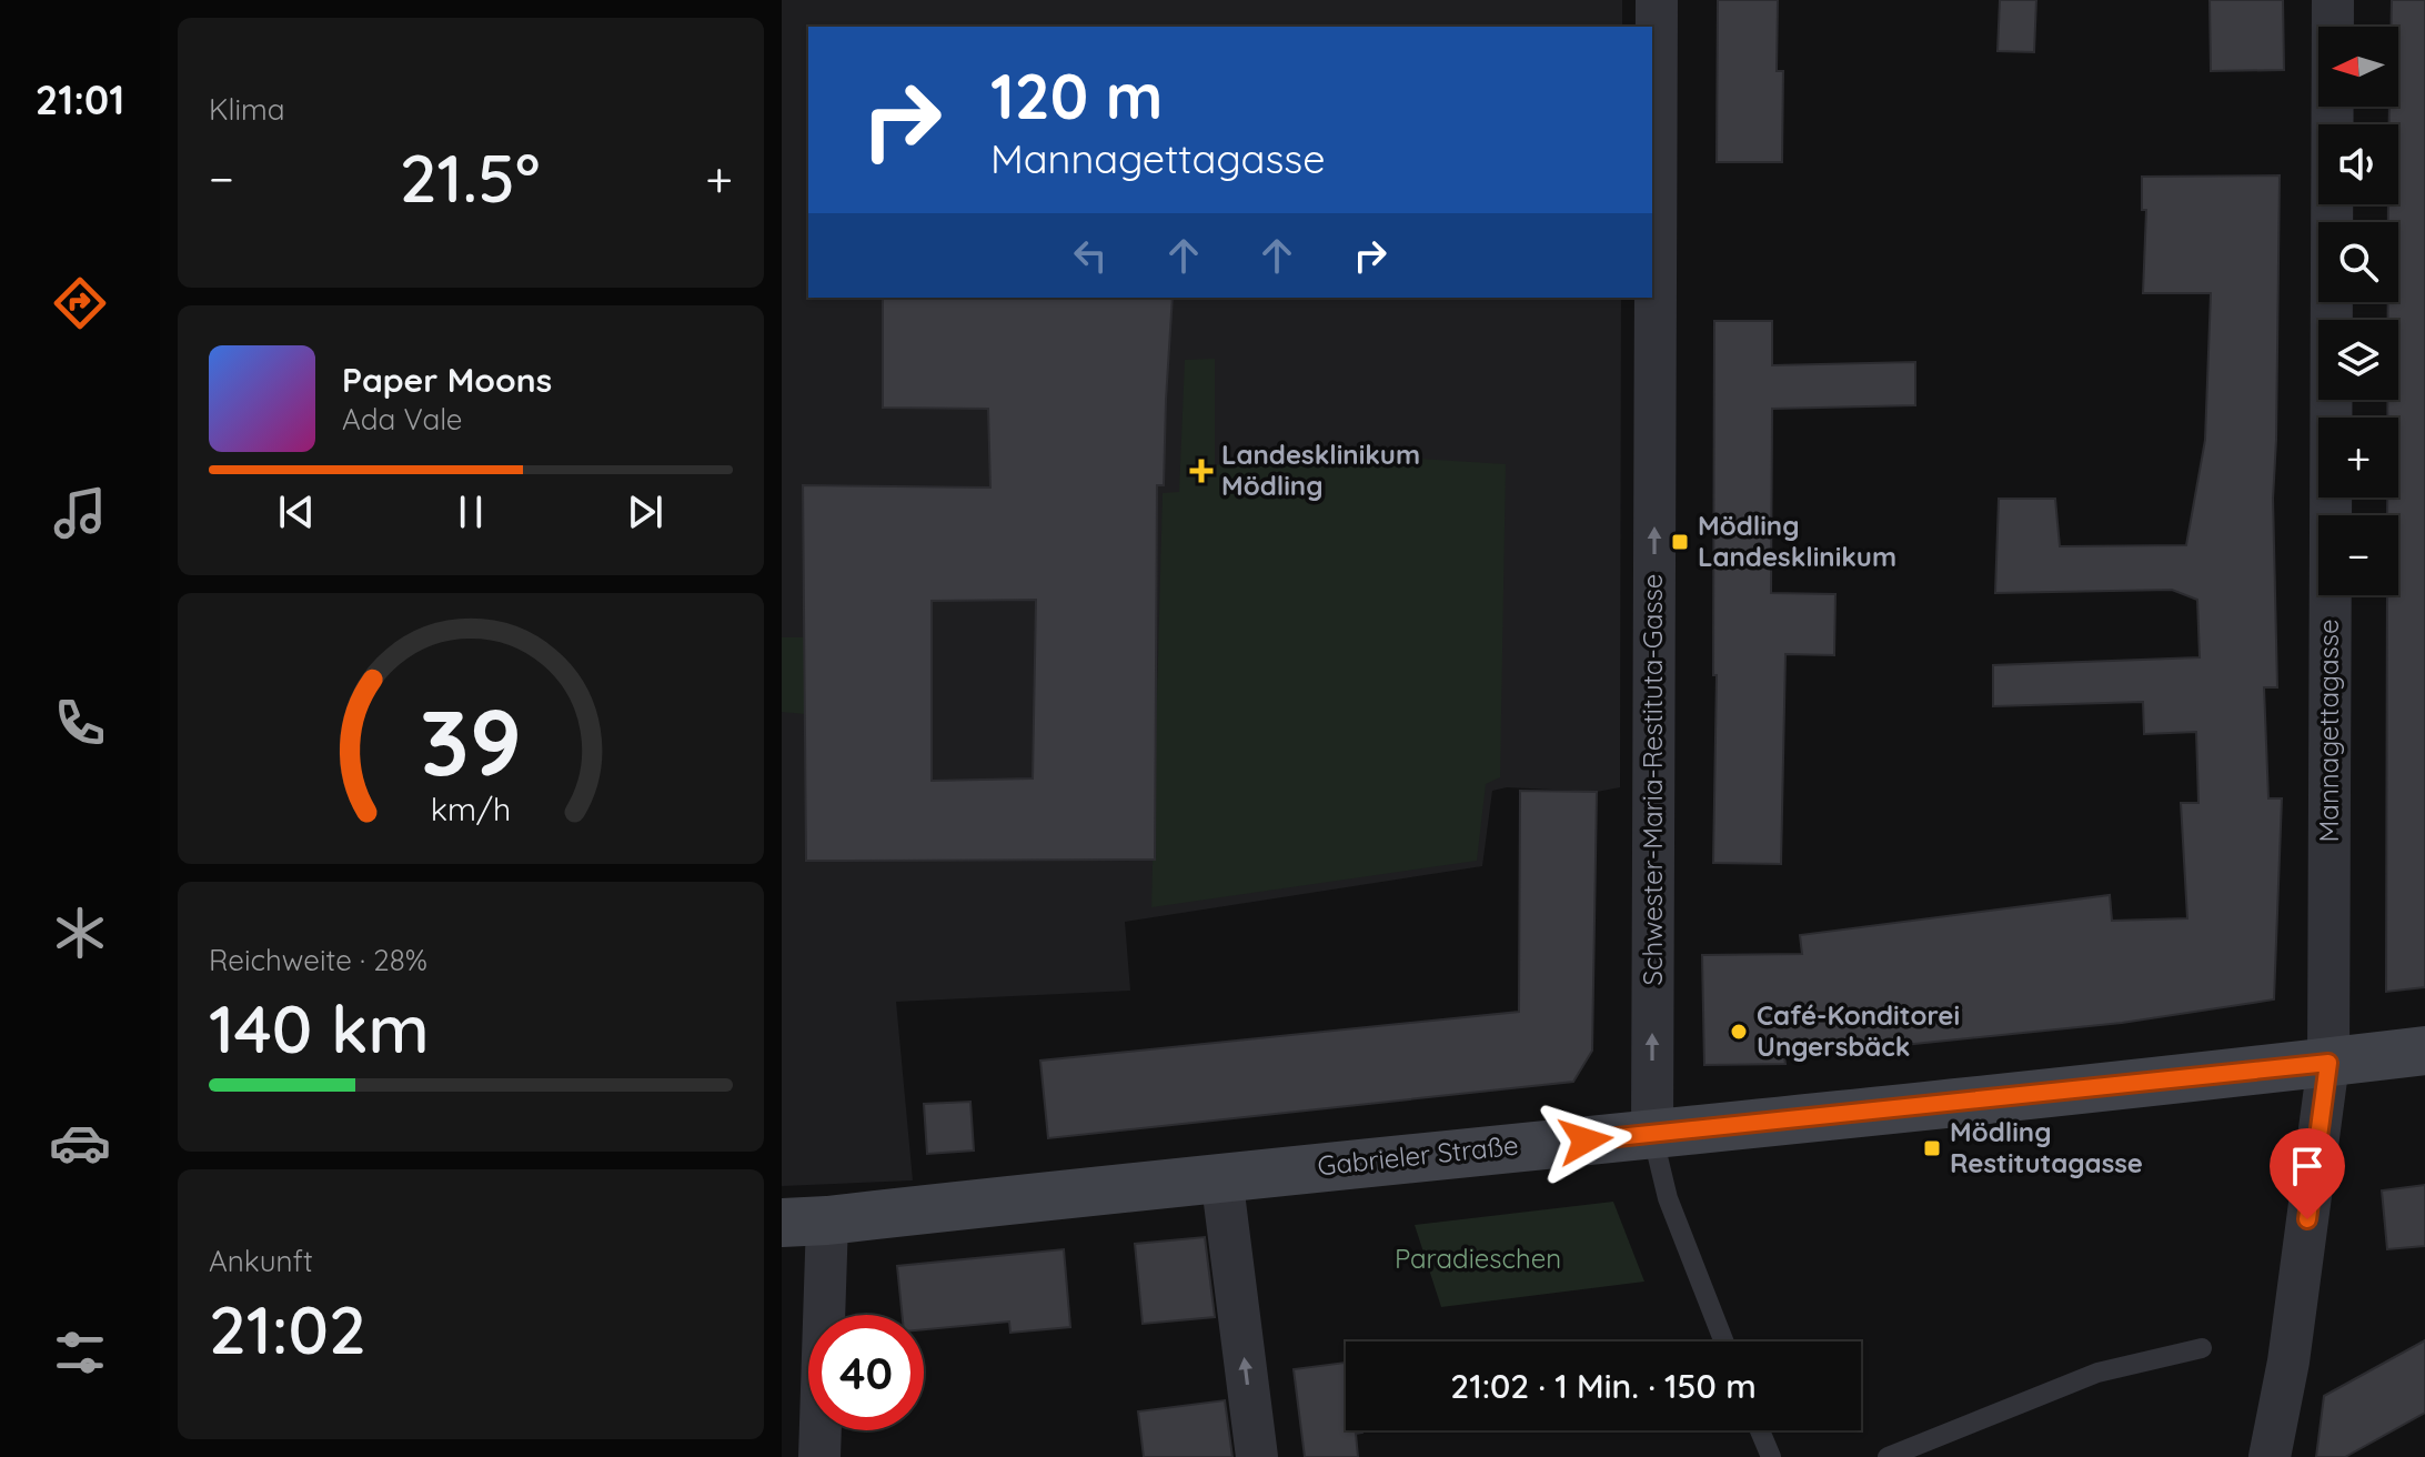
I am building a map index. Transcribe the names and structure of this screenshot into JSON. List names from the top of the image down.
{
  "streets": {
    "street": ["Mannagettagasse", "Schwester-Maria-Restituta-Gasse", "Gabrieler Straße"]
  },
  "crossings": [
    ["Mannagettagasse", "Gabrieler Straße"],
    ["Schwester-Maria-Restituta-Gasse", "Gabrieler Straße"]
  ],
  "one_way": ["Schwester-Maria-Restituta-Gasse"],
  "parks": ["Paradieschen"],
  "places": {
    "health": ["Landesklinikum Mödling"],
    "transit": ["Mödling Landesklinikum", "Mödling Restitutagasse"],
    "other": ["Café-Konditorei Ungersbäck"]
  },
  "north": "left",
  "page": {
    "tabs": "21:01",
    "tile": [
      "Klima",
      ["Reichweite · 28%", "140 km"],
      ["Ankunft", "21:02"]
    ],
    "map_buttons": ["+", "−"],
    "turn": ["120 m", "Mannagettagasse"],
    "heat": ["−", "21.5°", "+"],
    "song": ["Paper Moons", "Ada Vale"],
    "limit": "40",
    "trip": "21:02 · 1 Min. · 150 m",
    "gauge": ["39", "km/h"]
  }
}
